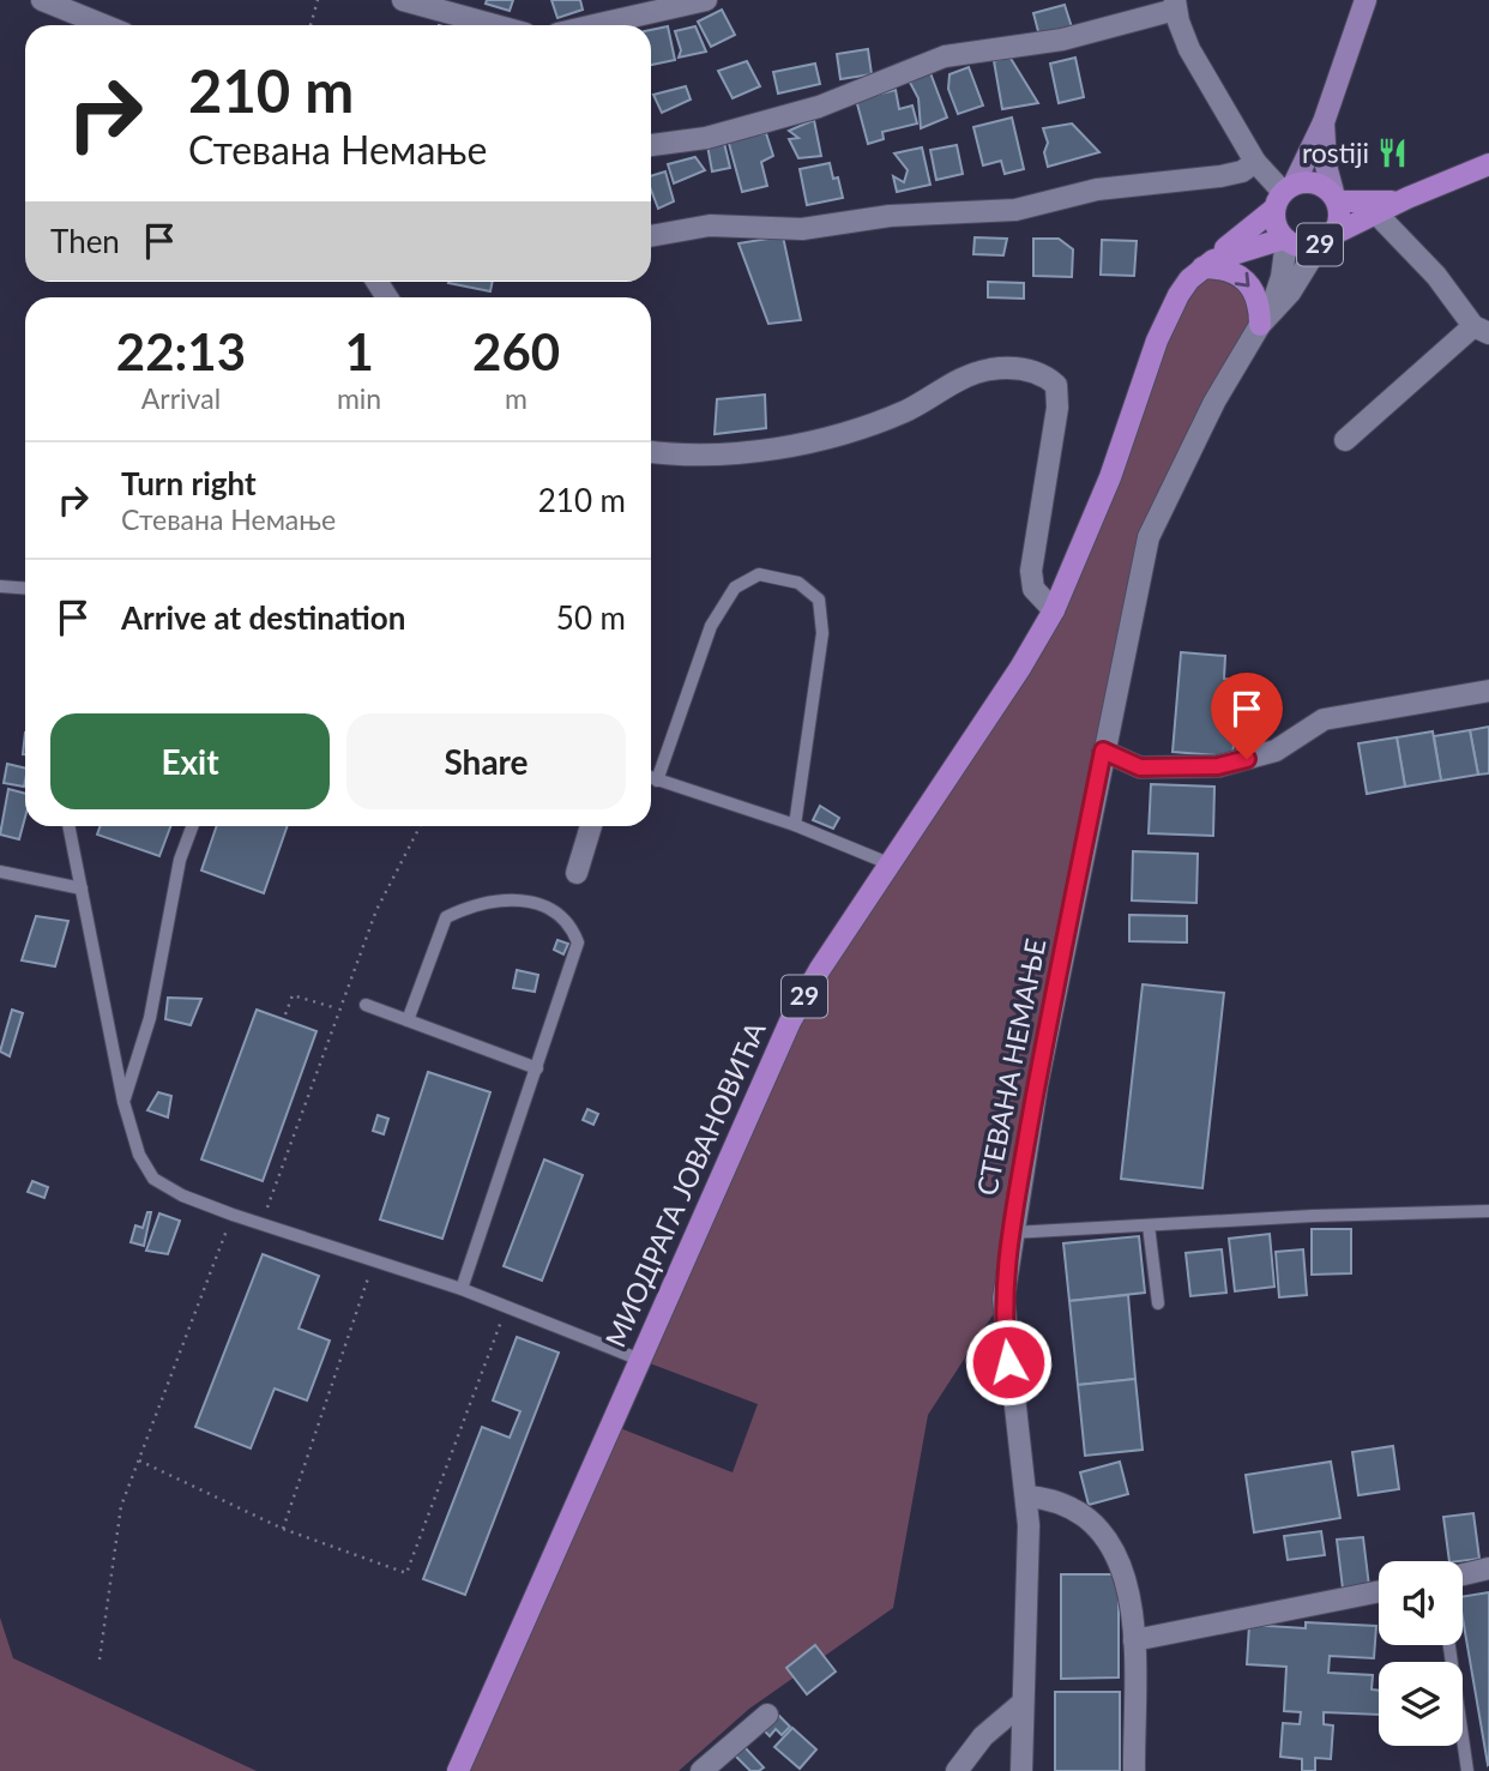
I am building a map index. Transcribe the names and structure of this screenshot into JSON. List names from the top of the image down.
{
  "streets": {
    "main road": ["29", "МИОДРАГА ЈОВАНОВИЋА"],
    "street": ["СТЕВАНА НЕМАЊЕ"]
  },
  "crossings": [
    ["29", "СТЕВАНА НЕМАЊЕ"],
    ["29", "МИОДРАГА ЈОВАНОВИЋА"],
    ["СТЕВАНА НЕМАЊЕ", "МИОДРАГА ЈОВАНОВИЋА"]
  ],
  "places": {
    "restaurant": ["rostiji"]
  },
  "page": {
    "turn": ["210 m", "Стевана Немање"],
    "then": "Then",
    "eta": [
      "22:13",
      "Arrival",
      "1",
      "min",
      "260",
      "m"
    ],
    "list": [
      {
        "name": "Turn right",
        "note": "Стевана Немање",
        "value": "210 m"
      },
      {
        "name": "Arrive at destination",
        "value": "50 m"
      }
    ],
    "buttons": ["Exit", "Share"]
  }
}
